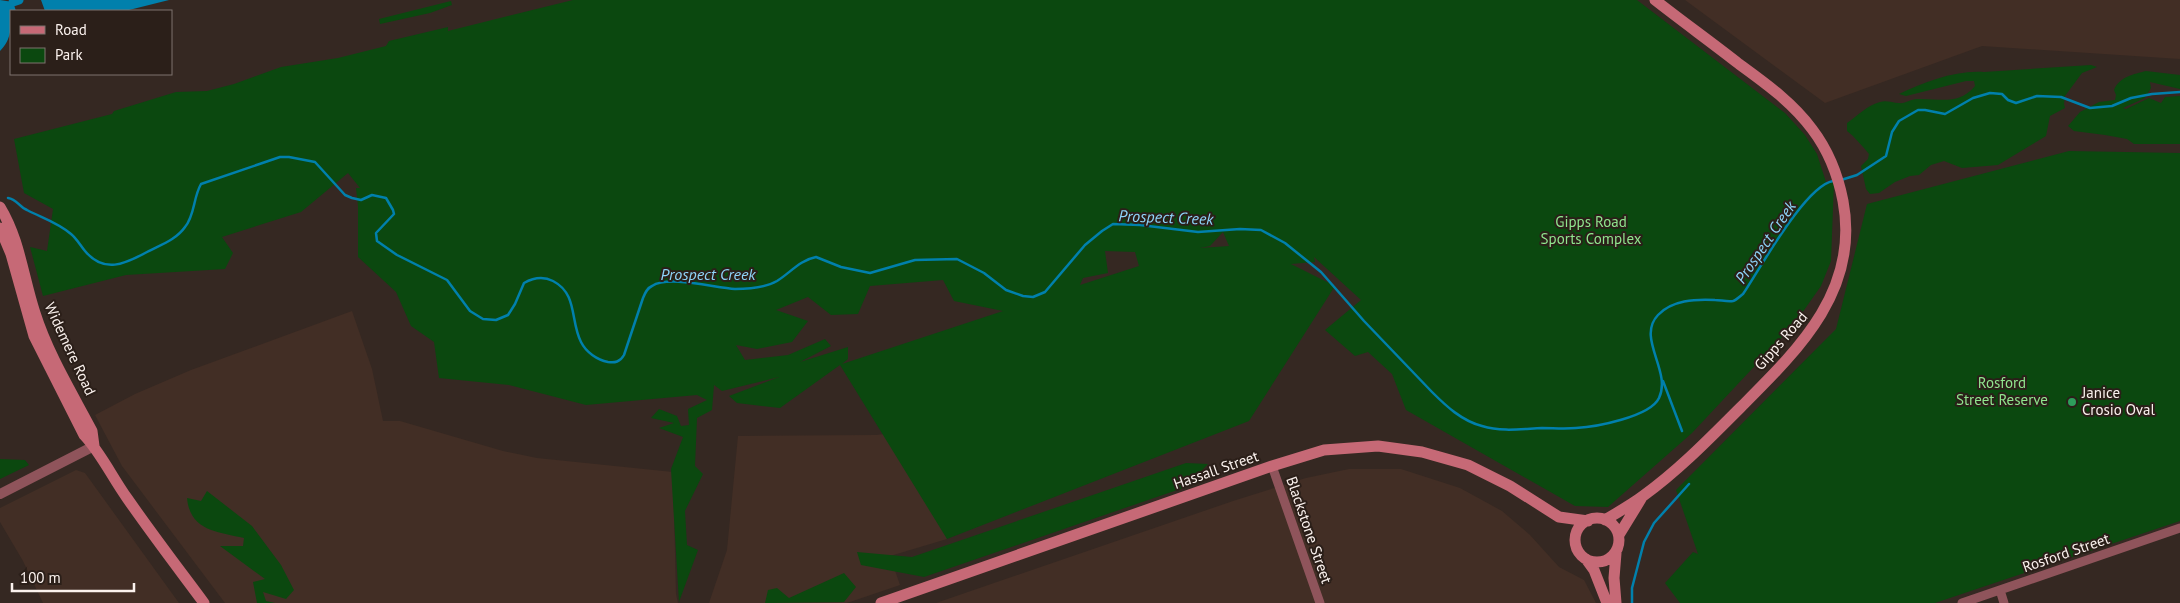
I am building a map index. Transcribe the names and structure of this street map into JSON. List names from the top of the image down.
{
  "streets": {
    "main road": ["Gipps Road", "Widemere Road", "Hassall Street"],
    "street": ["Blackstone Street", "Rosford Street"]
  },
  "crossings": [
    ["Gipps Road", "Hassall Street"],
    ["Hassall Street", "Blackstone Street"]
  ],
  "water": ["Prospect Creek"],
  "parks": ["Gipps Road Sports Complex", "Rosford Street Reserve"],
  "places": ["Janice Crosio Oval"],
  "legend": ["Road", "Park"],
  "scale_bar": "100 m"
}
